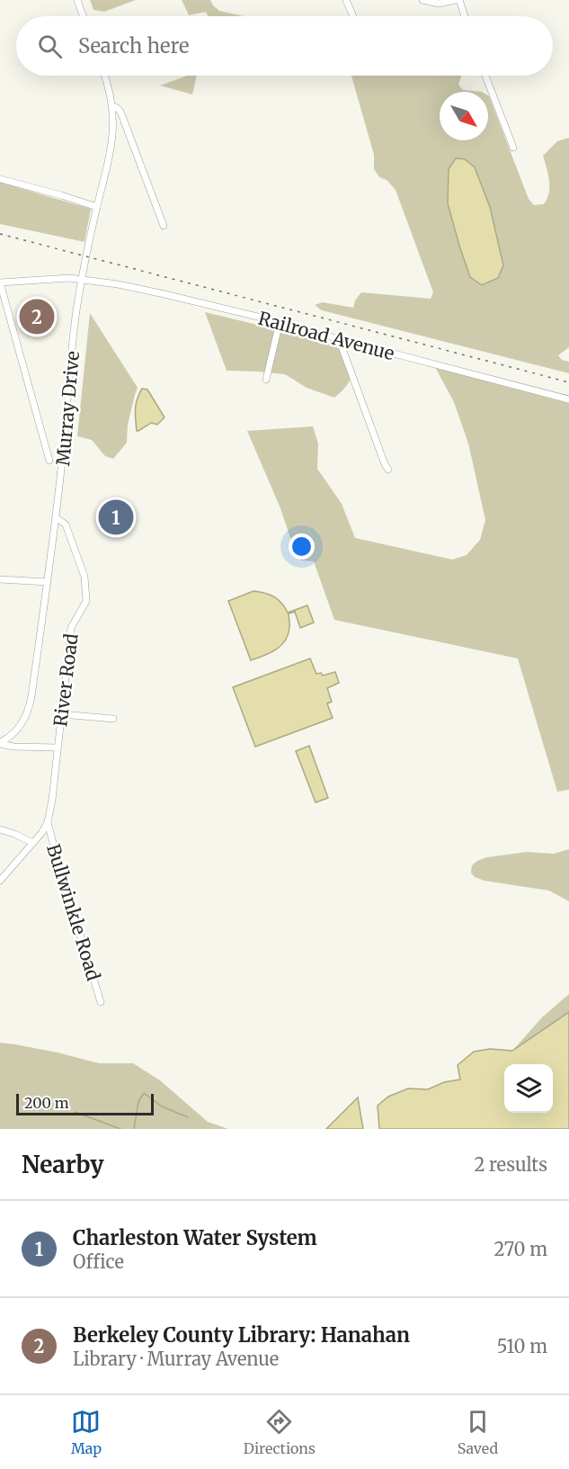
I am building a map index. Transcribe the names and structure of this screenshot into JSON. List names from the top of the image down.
{
  "streets": {
    "street": [
      "Railroad Avenue",
      "Murray Drive",
      "River Road",
      "Bullwinkle Road"
    ]
  },
  "crossings": [
    ["Railroad Avenue", "Murray Drive"],
    ["Murray Drive", "River Road"],
    ["River Road", "Bullwinkle Road"]
  ],
  "scale_bar": "200 m",
  "north": "bottom right",
  "page": {
    "search": "Search here",
    "pins": ["2", "1"],
    "scale": "200 m",
    "heading": ["Nearby", "2 results"],
    "list": [
      {
        "mark": "1",
        "name": "Charleston Water System",
        "note": "Office",
        "value": "270 m"
      },
      {
        "mark": "2",
        "name": "Berkeley County Library: Hanahan",
        "note": "Library · Murray Avenue",
        "value": "510 m"
      }
    ],
    "nav": ["Map", "Directions", "Saved"]
  }
}
